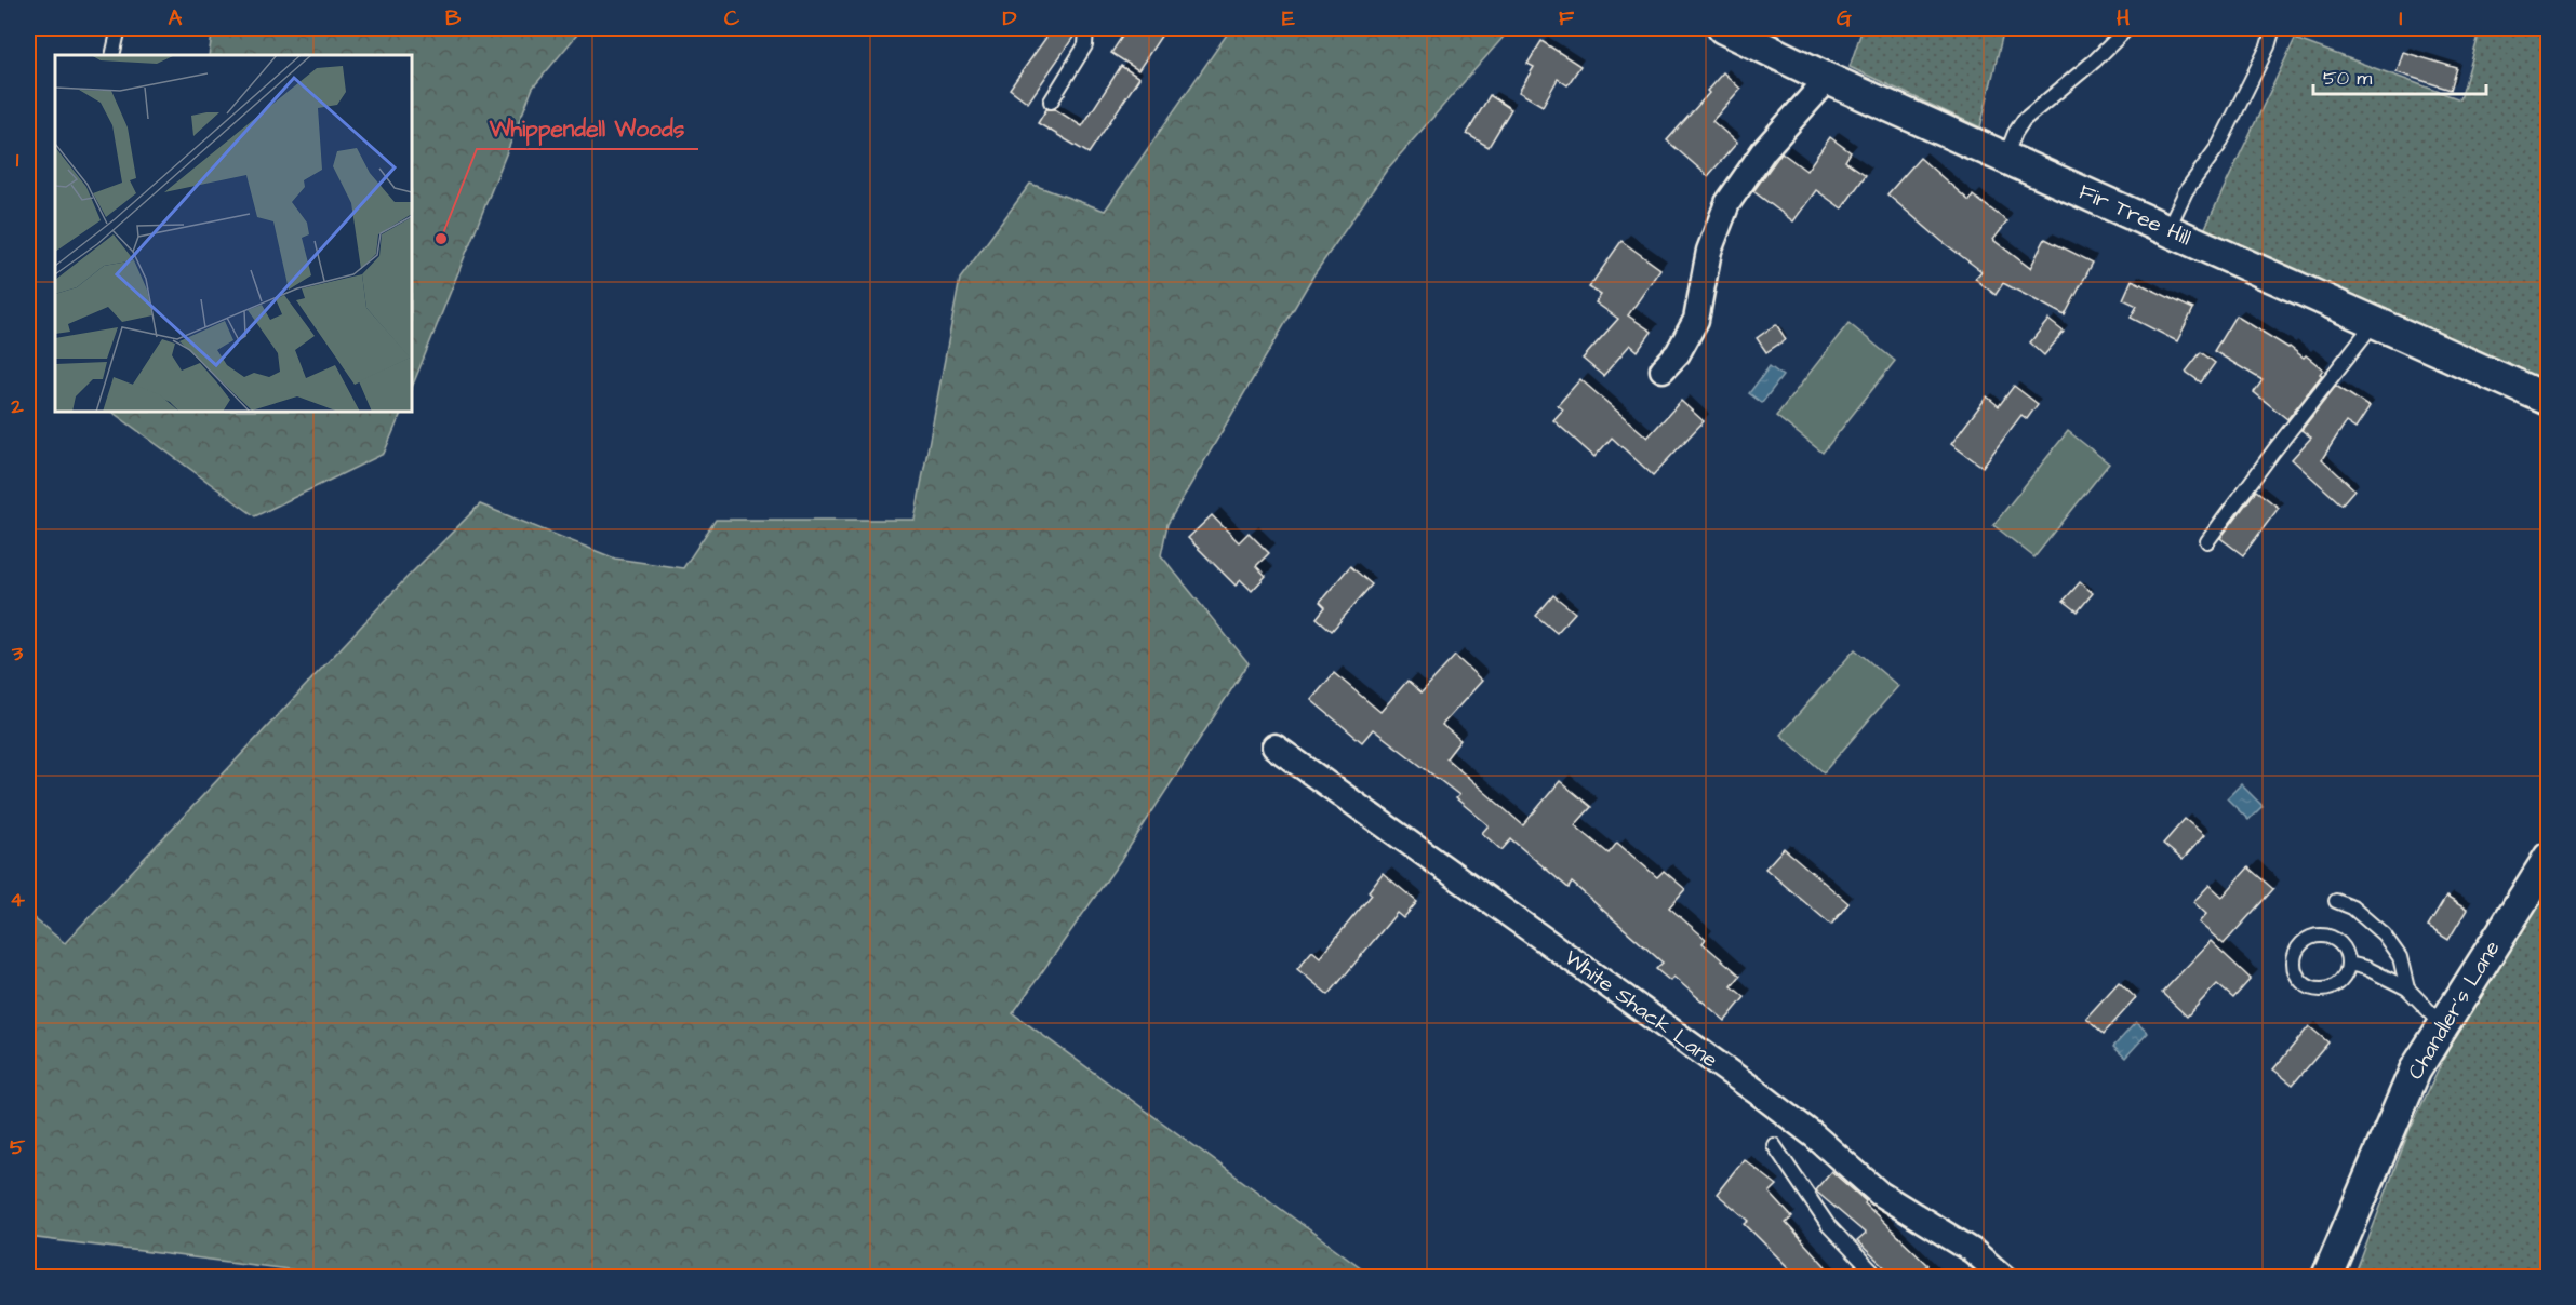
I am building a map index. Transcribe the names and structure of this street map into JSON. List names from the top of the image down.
{
  "streets": {
    "street": ["Fir Tree Hill", "White Shack Lane", "Chandler's Lane"]
  },
  "places": ["Whippendell Woods"],
  "scale_bar": "50 m",
  "grid": {
    "columns": [
      "A",
      "B",
      "C",
      "D",
      "E",
      "F",
      "G",
      "H",
      "I"
    ],
    "rows": [
      "1",
      "2",
      "3",
      "4",
      "5"
    ]
  }
}
